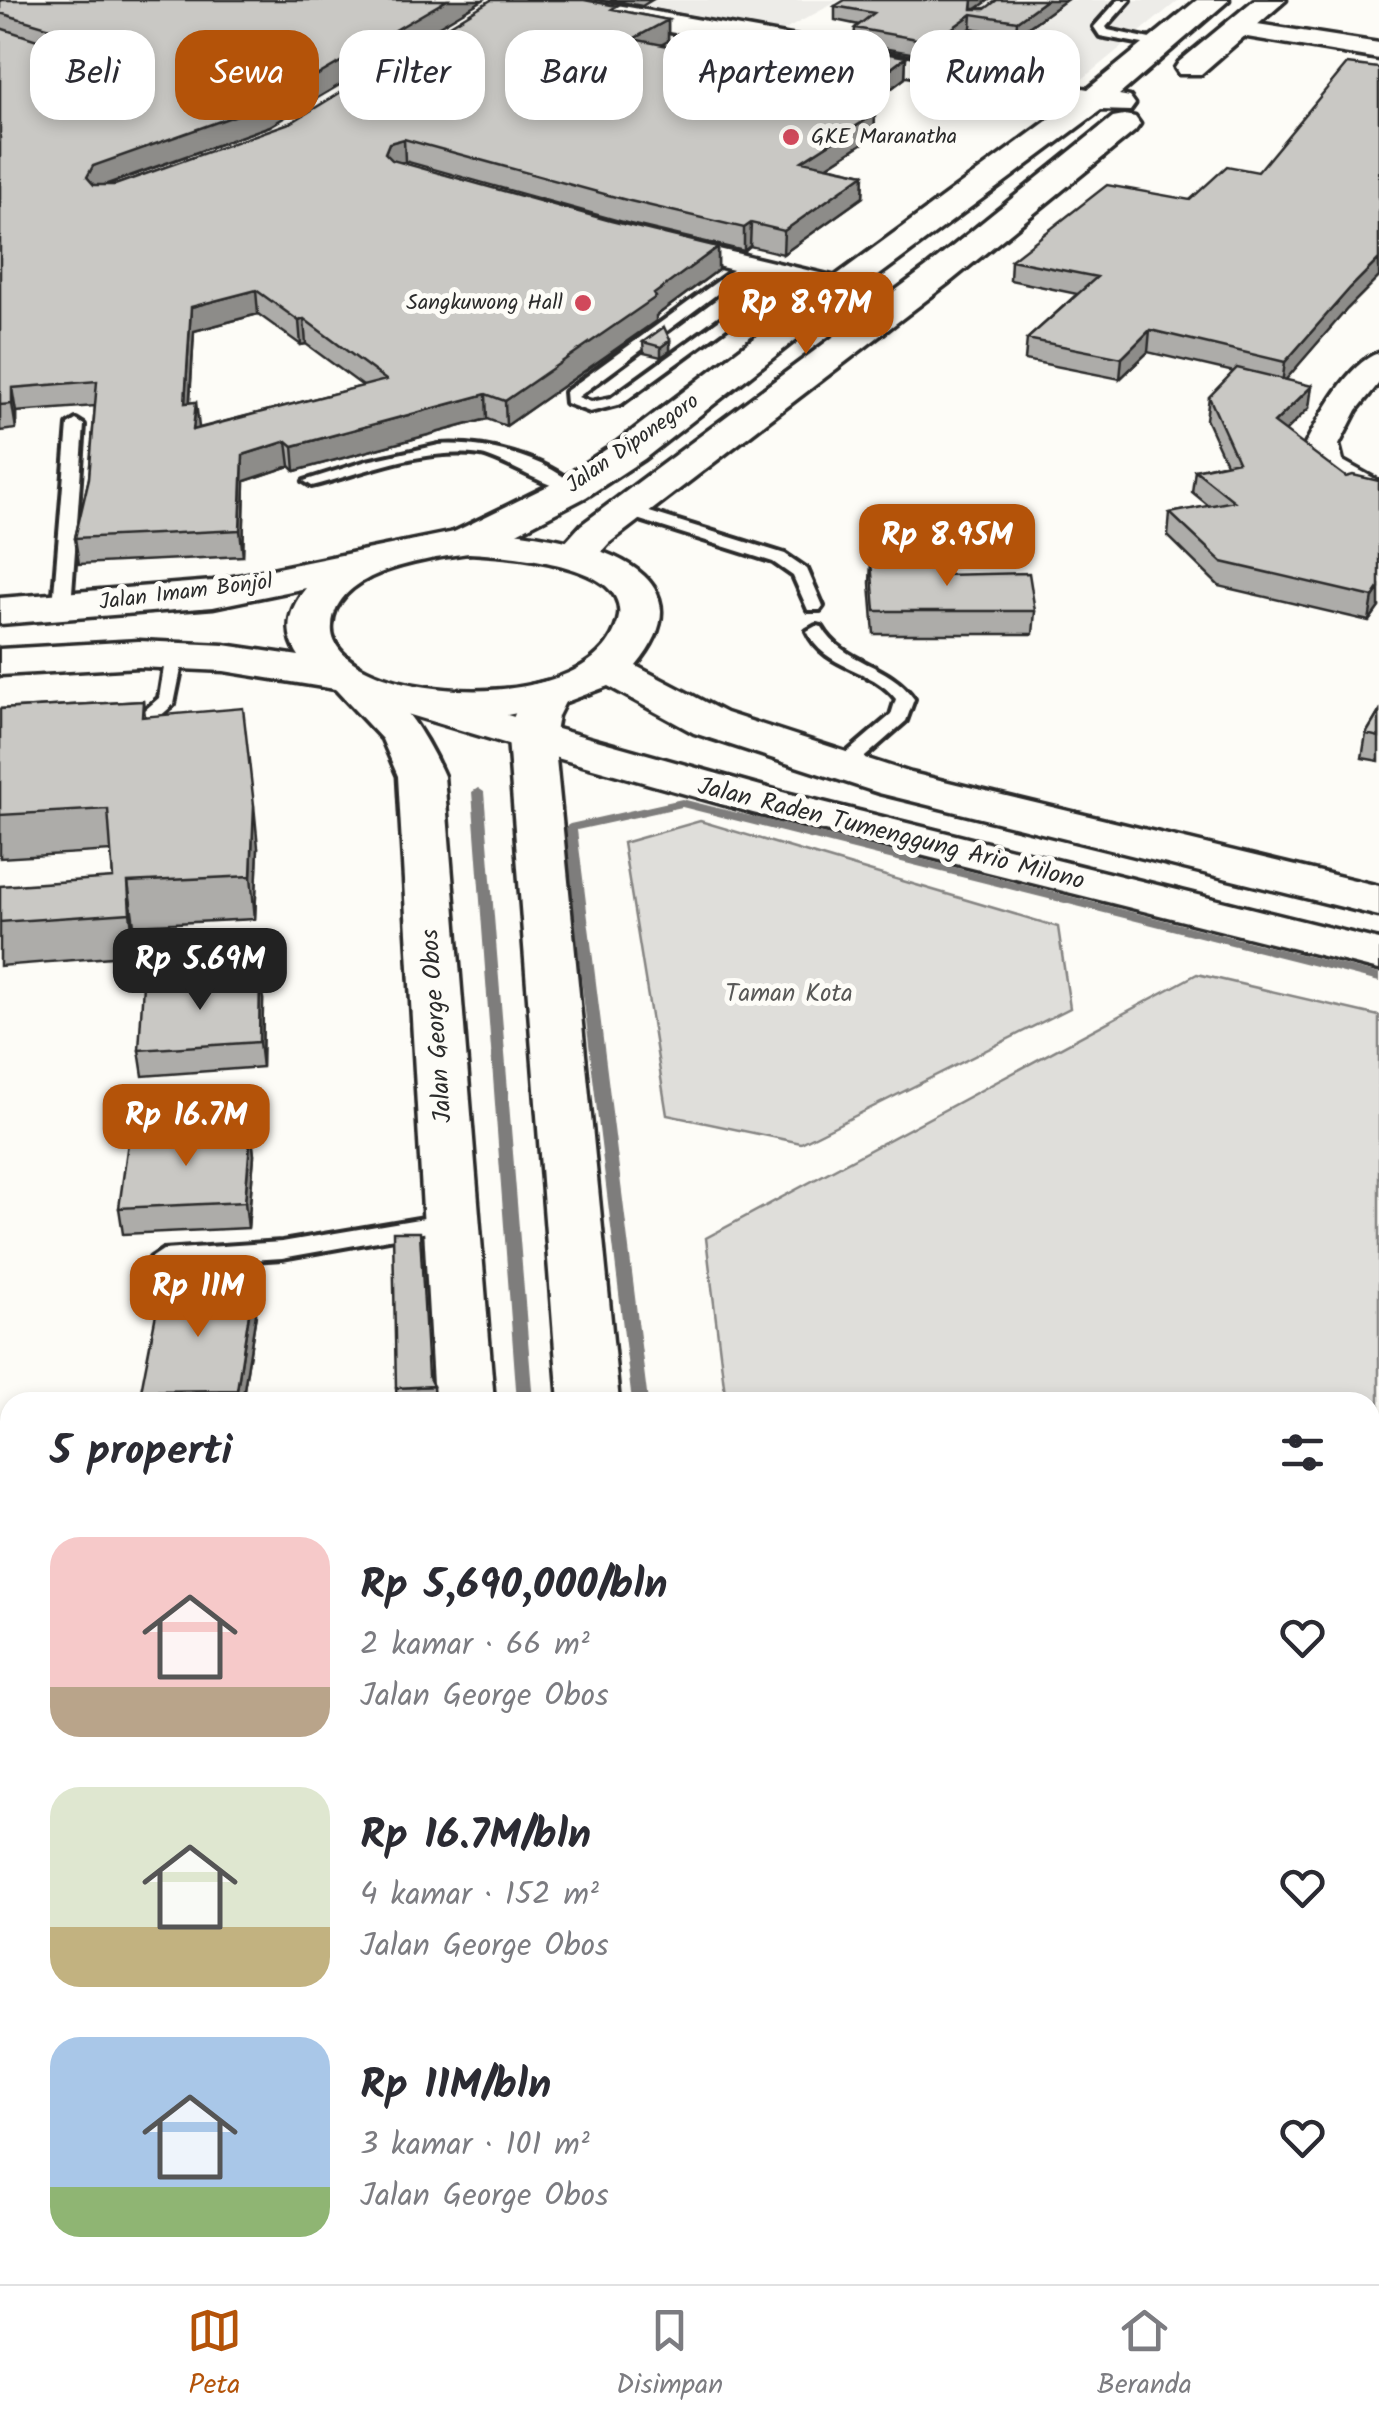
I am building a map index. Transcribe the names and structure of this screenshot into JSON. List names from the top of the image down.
{
  "streets": {
    "main road": [
      "Jalan Diponegoro",
      "Jalan Imam Bonjol",
      "Jalan Raden Tumenggung Ario Milono",
      "Jalan George Obos"
    ]
  },
  "crossings": [
    ["Jalan Imam Bonjol", "Jalan George Obos"],
    ["Jalan Raden Tumenggung Ario Milono", "Jalan George Obos"]
  ],
  "parks": ["Taman Kota"],
  "places": ["GKE Maranatha", "Sangkuwong Hall"],
  "page": {
    "chip": [
      "Beli",
      "Sewa",
      "Filter",
      "Baru",
      "Apartemen",
      "Rumah"
    ],
    "price": [
      "Rp 8.97M",
      "Rp 8.95M",
      "Rp 5.69M",
      "Rp 16.7M",
      "Rp 11M"
    ],
    "heading": "5 properti",
    "list": [
      {
        "name": "Rp 5,690,000/bln",
        "note": "2 kamar · 66 m² · Jalan George Obos"
      },
      {
        "name": "Rp 16.7M/bln",
        "note": "4 kamar · 152 m² · Jalan George Obos"
      },
      {
        "name": "Rp 11M/bln",
        "note": "3 kamar · 101 m² · Jalan George Obos"
      }
    ],
    "tabs": ["Peta", "Disimpan", "Beranda"]
  }
}
